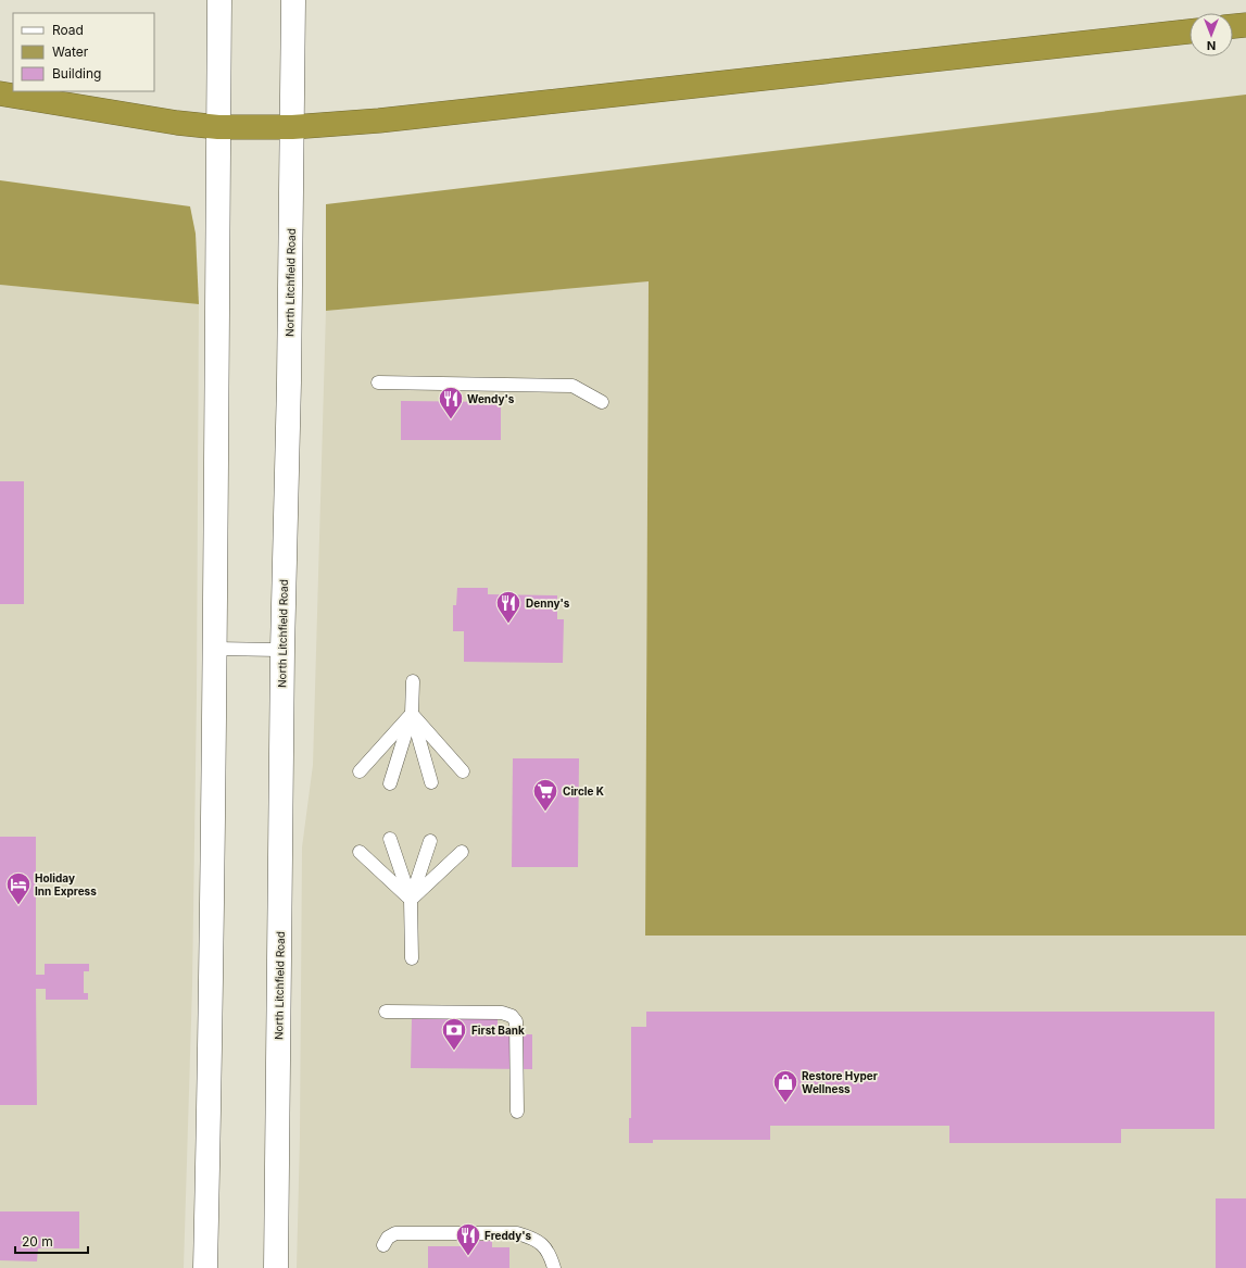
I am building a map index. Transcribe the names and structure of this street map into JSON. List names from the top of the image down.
{
  "streets": {
    "main road": ["North Litchfield Road"]
  },
  "places": {
    "restaurant": ["Wendy's", "Denny's", "Freddy's"],
    "supermarket": ["Circle K"],
    "hotel": ["Holiday Inn Express"],
    "bank": ["First Bank"],
    "shop": ["Restore Hyper Wellness"]
  },
  "legend": ["Road", "Water", "Building"],
  "scale_bar": "20 m",
  "north": "bottom"
}
